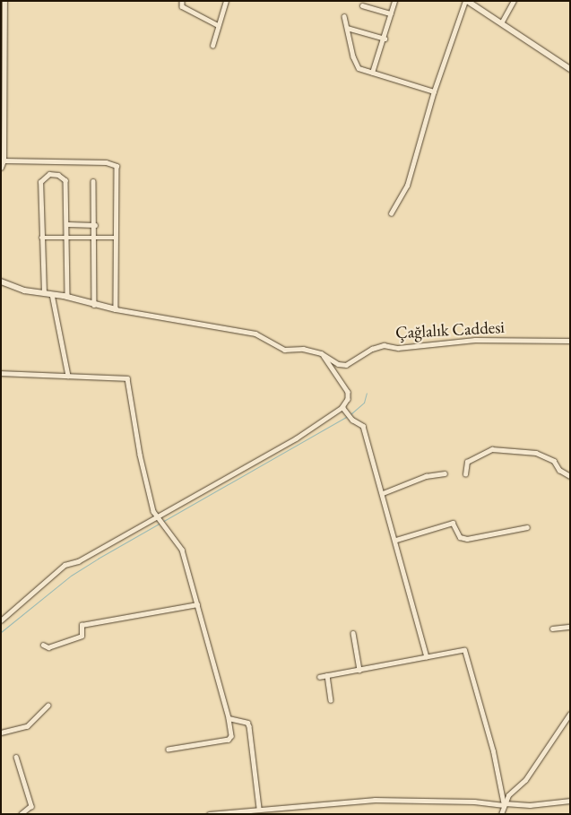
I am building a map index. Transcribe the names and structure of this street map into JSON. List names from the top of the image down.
{
  "streets": {
    "street": ["Çağlalık Caddesi"]
  }
}
